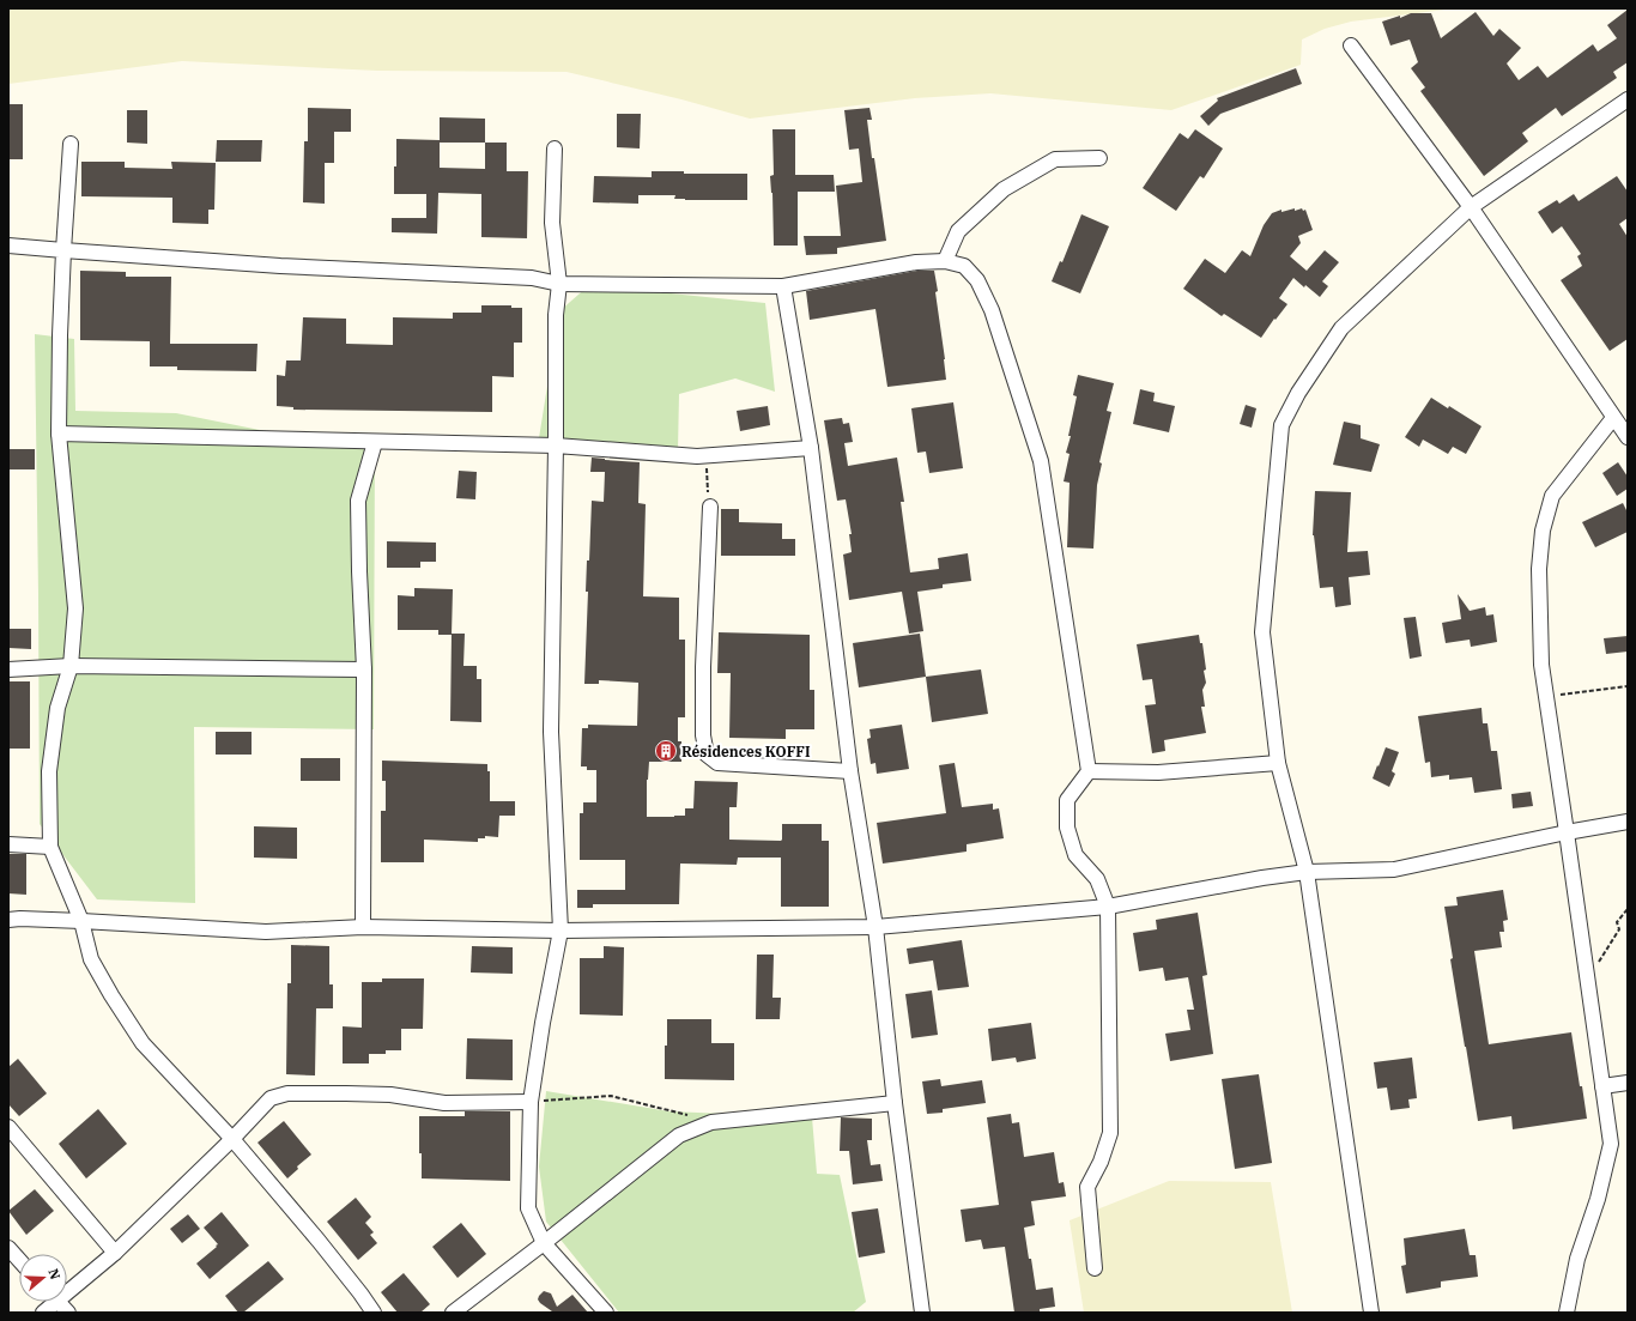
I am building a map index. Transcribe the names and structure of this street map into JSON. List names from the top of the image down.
{
  "places": {
    "building": ["Résidences KOFFI"]
  },
  "north": "right"
}
